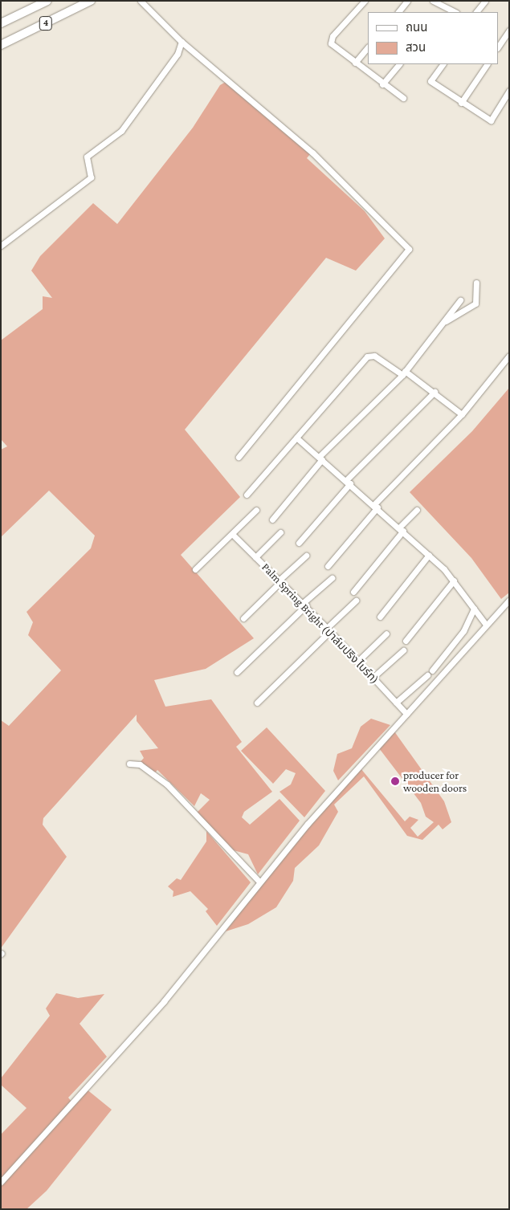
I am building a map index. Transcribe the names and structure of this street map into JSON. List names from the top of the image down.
{
  "streets": {
    "highway": ["4"],
    "street": ["Palm Spring Bright (ปาล์มปริง ไบร์ท)"]
  },
  "places": ["producer for wooden doors"],
  "legend": ["ถนน", "สวน"]
}
